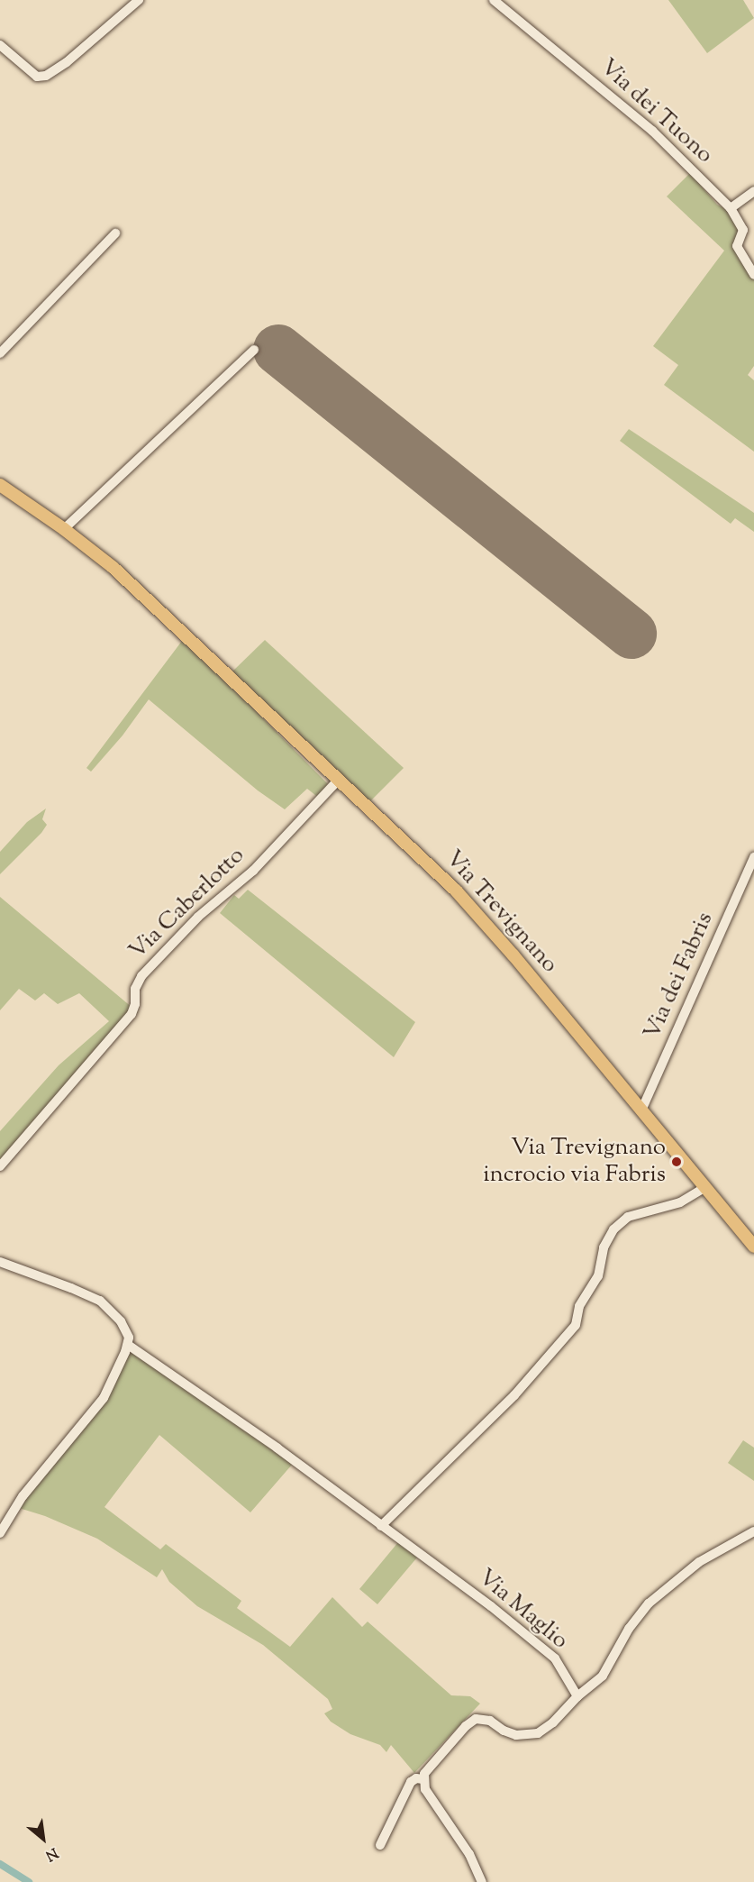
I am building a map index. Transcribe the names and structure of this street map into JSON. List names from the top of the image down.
{
  "streets": {
    "main road": ["Via Trevignano"],
    "street": [
      "Via dei Tuono",
      "Via Caberlotto",
      "Via dei Fabris",
      "Via Maglio"
    ]
  },
  "crossings": [
    ["Via Caberlotto", "Via Trevignano"],
    ["Via Trevignano", "Via dei Fabris"]
  ],
  "places": ["Via Trevignano incrocio via Fabris"],
  "north": "bottom right"
}
